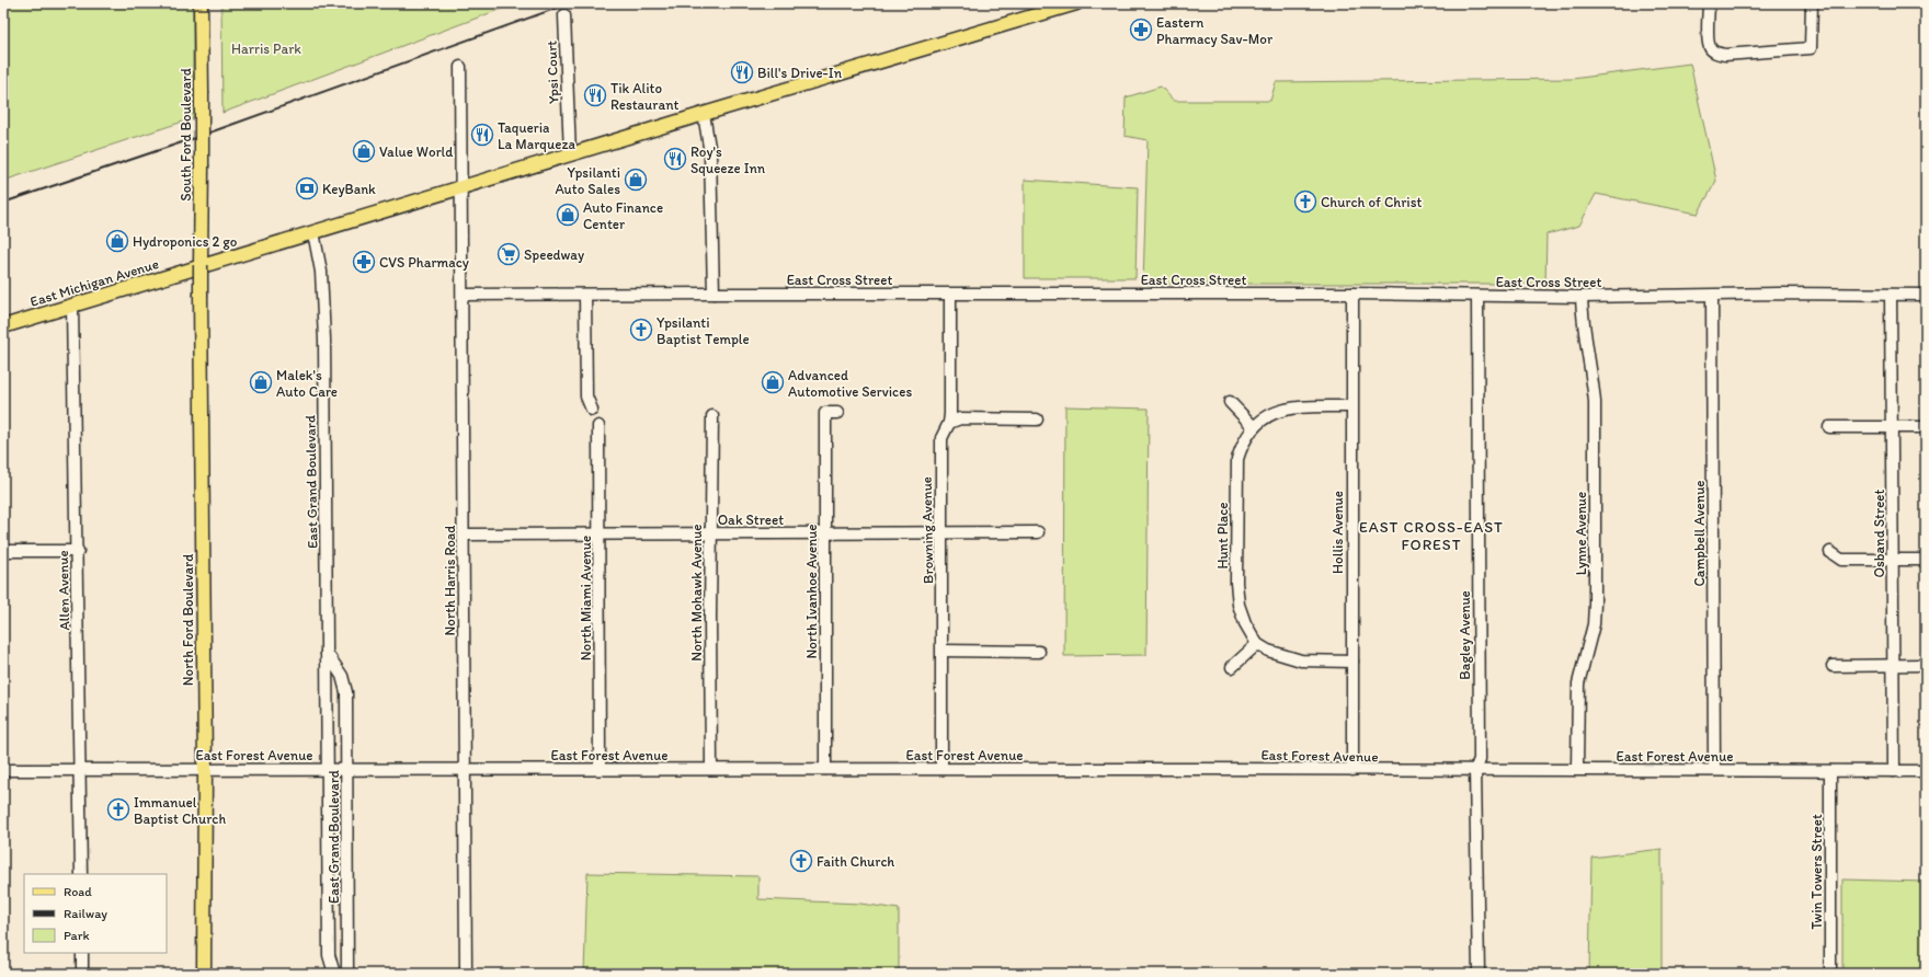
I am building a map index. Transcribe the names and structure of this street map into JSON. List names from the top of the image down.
{
  "streets": {
    "main road": ["South Ford Boulevard", "East Michigan Avenue", "North Ford Boulevard"],
    "street": [
      "Ypsi Court",
      "East Cross Street",
      "East Grand Boulevard",
      "Oak Street",
      "Browning Avenue",
      "Hollis Avenue",
      "Lynne Avenue",
      "Campbell Avenue",
      "Osband Street",
      "Hunt Place",
      "North Harris Road",
      "Allen Avenue",
      "North Ivanhoe Avenue",
      "North Mohawk Avenue",
      "North Miami Avenue",
      "Bagley Avenue",
      "East Forest Avenue",
      "Twin Towers Street"
    ]
  },
  "crossings": [
    ["Ypsi Court", "East Michigan Avenue"],
    ["South Ford Boulevard", "North Ford Boulevard"],
    ["East Cross Street", "Browning Avenue"],
    ["East Cross Street", "Hollis Avenue"],
    ["East Cross Street", "Lynne Avenue"],
    ["East Cross Street", "Campbell Avenue"],
    ["East Cross Street", "Osband Street"],
    ["East Cross Street", "North Harris Road"],
    ["East Cross Street", "Bagley Avenue"],
    ["East Michigan Avenue", "East Grand Boulevard"],
    ["East Michigan Avenue", "North Harris Road"],
    ["East Michigan Avenue", "Allen Avenue"],
    ["East Grand Boulevard", "East Forest Avenue"],
    ["Oak Street", "Browning Avenue"],
    ["Oak Street", "North Harris Road"],
    ["Oak Street", "North Ivanhoe Avenue"],
    ["Oak Street", "North Mohawk Avenue"],
    ["Oak Street", "North Miami Avenue"],
    ["Browning Avenue", "East Forest Avenue"],
    ["Hollis Avenue", "Hunt Place"],
    ["Hollis Avenue", "East Forest Avenue"],
    ["Lynne Avenue", "East Forest Avenue"],
    ["Campbell Avenue", "East Forest Avenue"],
    ["Osband Street", "East Forest Avenue"],
    ["North Harris Road", "East Forest Avenue"],
    ["Allen Avenue", "East Forest Avenue"],
    ["North Ivanhoe Avenue", "East Forest Avenue"],
    ["North Mohawk Avenue", "East Forest Avenue"],
    ["North Miami Avenue", "East Forest Avenue"],
    ["North Ford Boulevard", "East Forest Avenue"],
    ["Bagley Avenue", "East Forest Avenue"],
    ["East Forest Avenue", "Twin Towers Street"]
  ],
  "districts": ["EAST CROSS-EAST FOREST"],
  "parks": ["Harris Park"],
  "places": {
    "pharmacy": ["Eastern Pharmacy Sav-Mor", "CVS Pharmacy"],
    "restaurant": [
      "Bill's Drive-In",
      "Tik Alito Restaurant",
      "Taqueria La Marqueza",
      "Roy's Squeeze Inn"
    ],
    "shop": [
      "Value World",
      "Ypsilanti Auto Sales",
      "Auto Finance Center",
      "Hydroponics 2 go",
      "Malek's Auto Care",
      "Advanced Automotive Services"
    ],
    "bank": ["KeyBank"],
    "church": [
      "Church of Christ",
      "Ypsilanti Baptist Temple",
      "Immanuel Baptist Church",
      "Faith Church"
    ],
    "supermarket": ["Speedway"]
  },
  "legend": ["Road", "Railway", "Park"]
}
